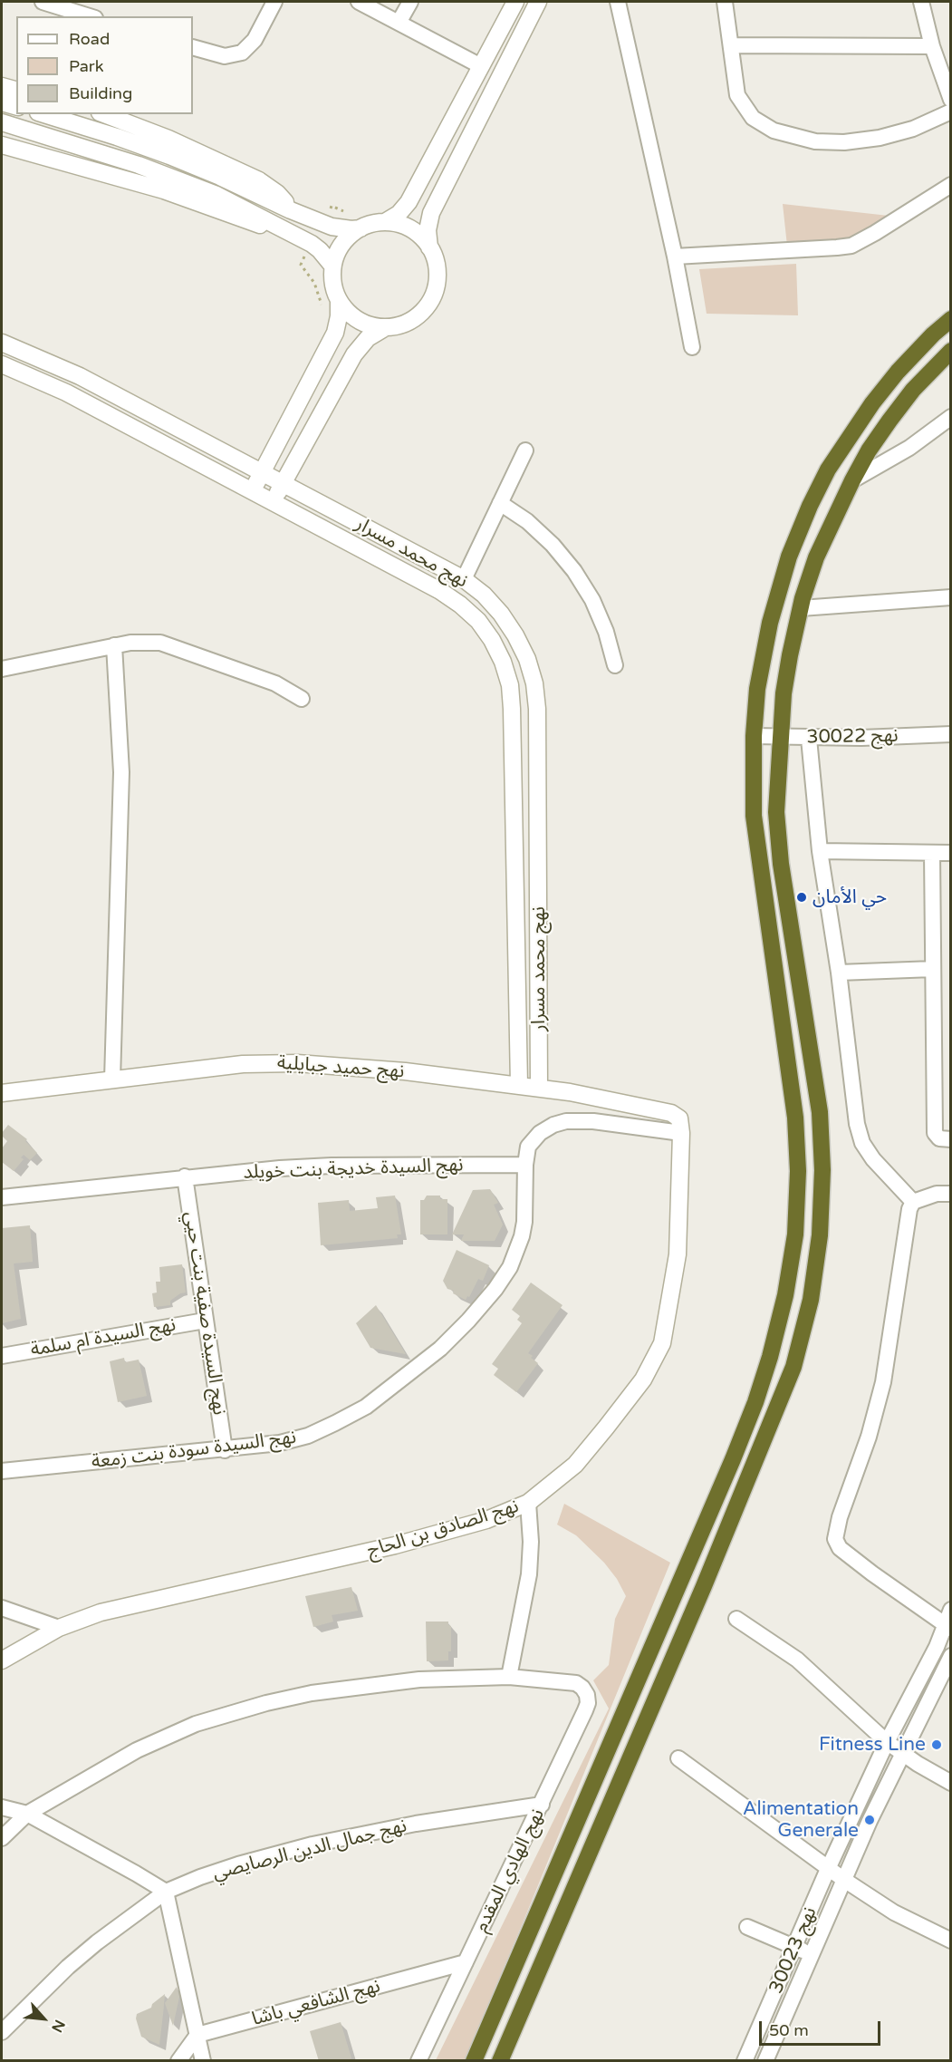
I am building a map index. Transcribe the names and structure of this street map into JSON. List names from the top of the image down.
{
  "streets": {
    "street": [
      "نهج محمد مسرار",
      "نهج 30022",
      "نهج حميد جبايلية",
      "نهج السيدة خديجة بنت خويلد",
      "نهج السيدة صفية بنت حيي",
      "نهج السيدة ام سلمة",
      "نهج السيدة سودة بنت زمعة",
      "نهج الصادق بن الحاج",
      "نهج جمال الدين الرصايصي",
      "نهج الهادي المقدم",
      "نهج 30023",
      "نهج الشافعي باشا"
    ]
  },
  "crossings": [
    ["نهج محمد مسرار", "نهج حميد جبايلية"],
    ["نهج حميد جبايلية", "نهج الصادق بن الحاج"],
    ["نهج السيدة خديجة بنت خويلد", "نهج السيدة صفية بنت حيي"],
    ["نهج السيدة خديجة بنت خويلد", "نهج السيدة سودة بنت زمعة"],
    ["نهج السيدة صفية بنت حيي", "نهج السيدة ام سلمة"],
    ["نهج السيدة صفية بنت حيي", "نهج السيدة سودة بنت زمعة"],
    ["نهج جمال الدين الرصايصي", "نهج الهادي المقدم"],
    ["نهج الهادي المقدم", "نهج الشافعي باشا"]
  ],
  "places": ["حي الأمان", "Fitness Line", "Alimentation Generale"],
  "legend": ["Road", "Park", "Building"],
  "scale_bar": "50 m",
  "north": "bottom right"
}
